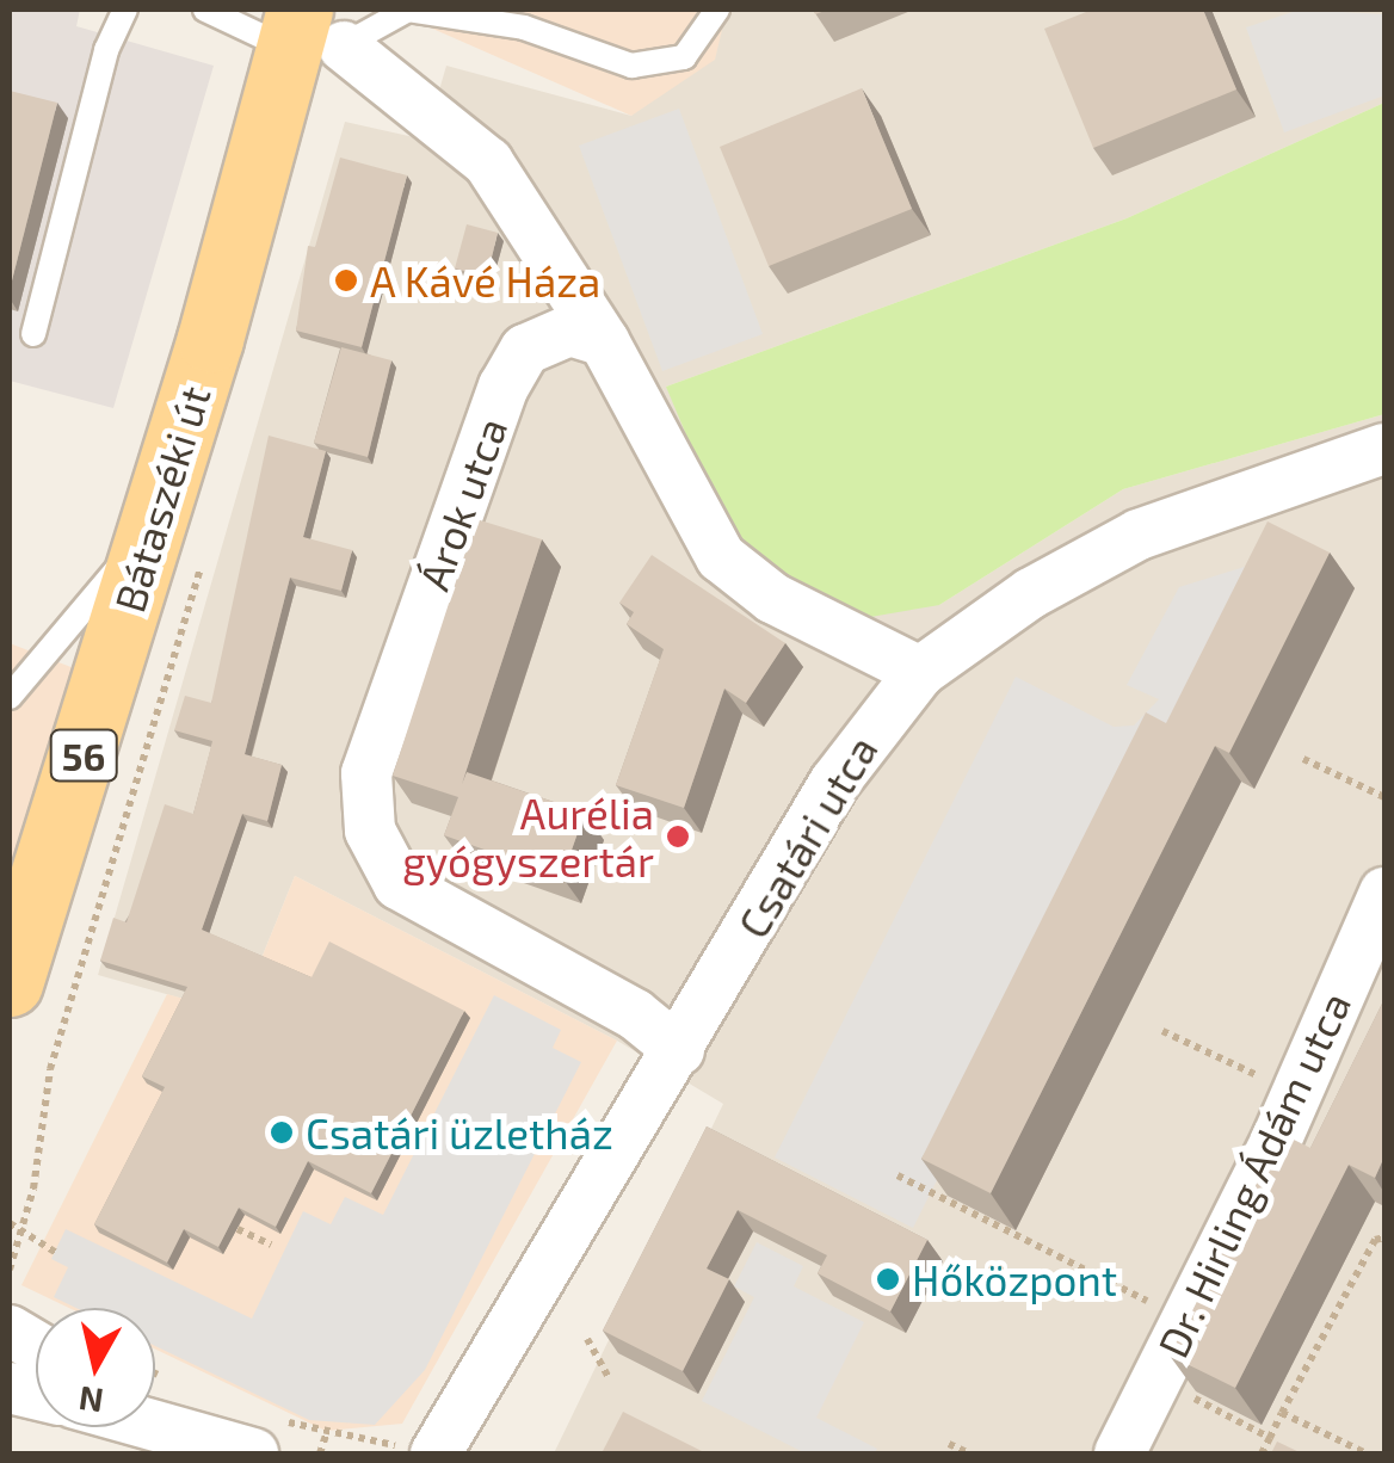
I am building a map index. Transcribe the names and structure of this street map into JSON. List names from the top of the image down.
{
  "streets": {
    "main road": ["Bátaszéki út", "56"],
    "street": ["Árok utca", "Csatári utca", "Dr. Hirling Ádám utca"]
  },
  "crossings": [
    ["Árok utca", "Csatári utca"]
  ],
  "places": [
    "A Kávé Háza",
    "Aurélia gyógyszertár",
    "Csatári üzletház",
    "Hőközpont"
  ],
  "north": "bottom"
}
